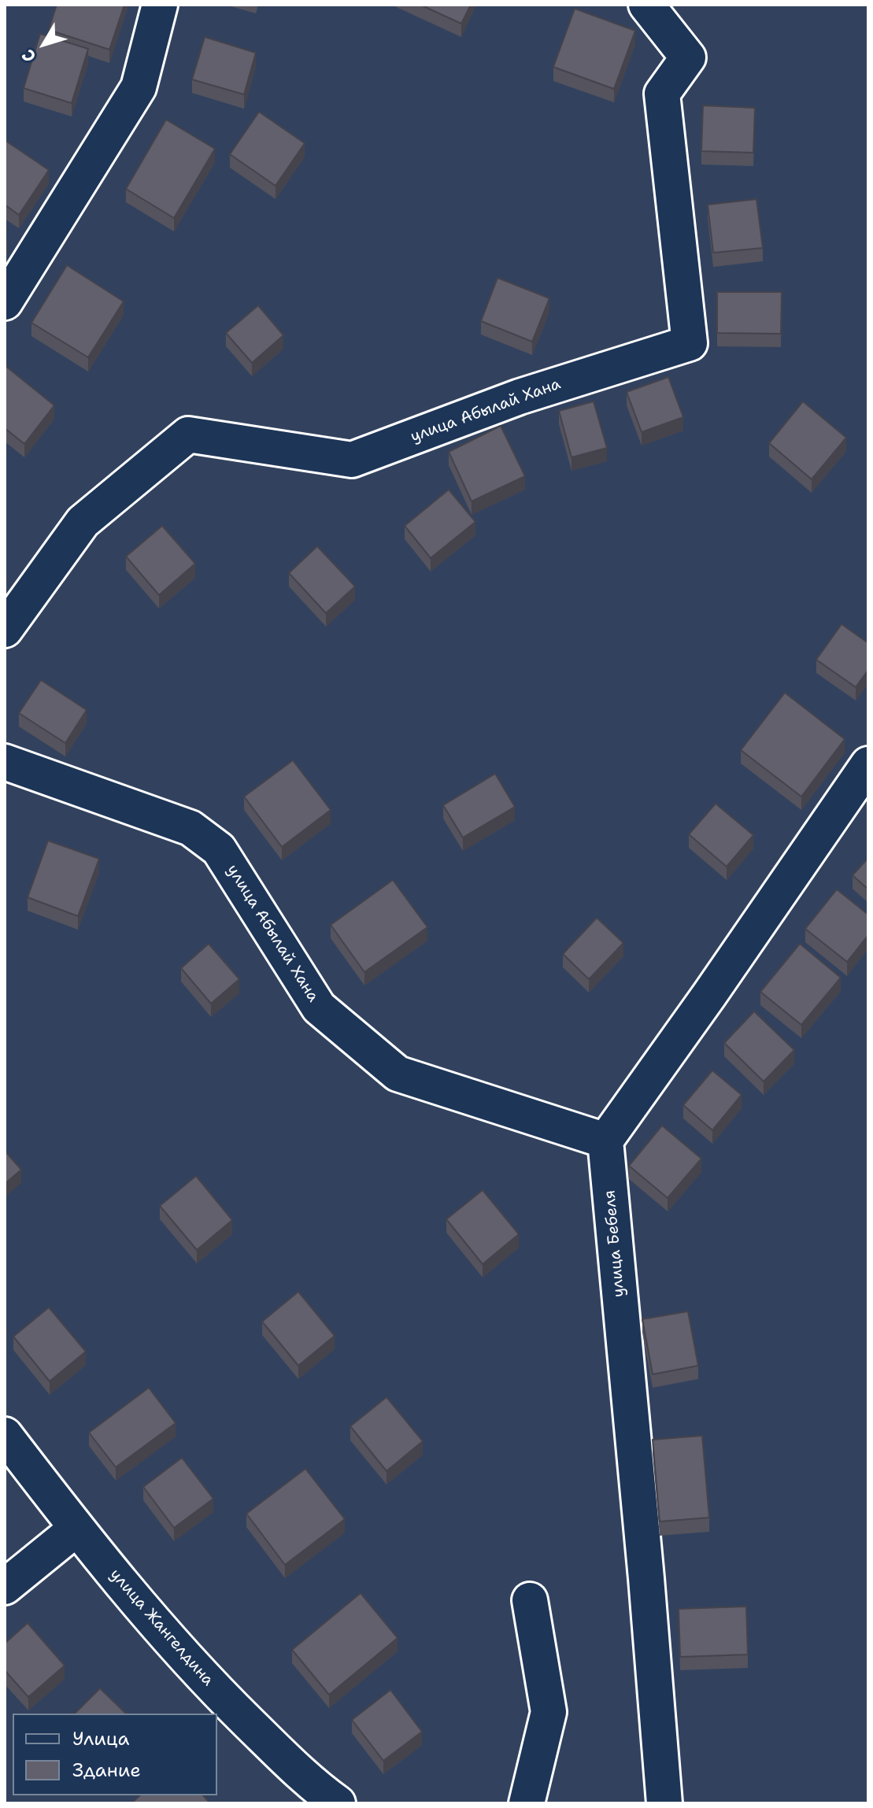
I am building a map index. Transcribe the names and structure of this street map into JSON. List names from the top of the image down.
{
  "streets": {
    "street": ["улица Абылай Хана", "улица Бебеля", "улица Жангелдина"]
  },
  "crossings": [
    ["улица Абылай Хана", "улица Бебеля"]
  ],
  "legend": ["Улица", "Здание"],
  "north": "bottom left"
}
